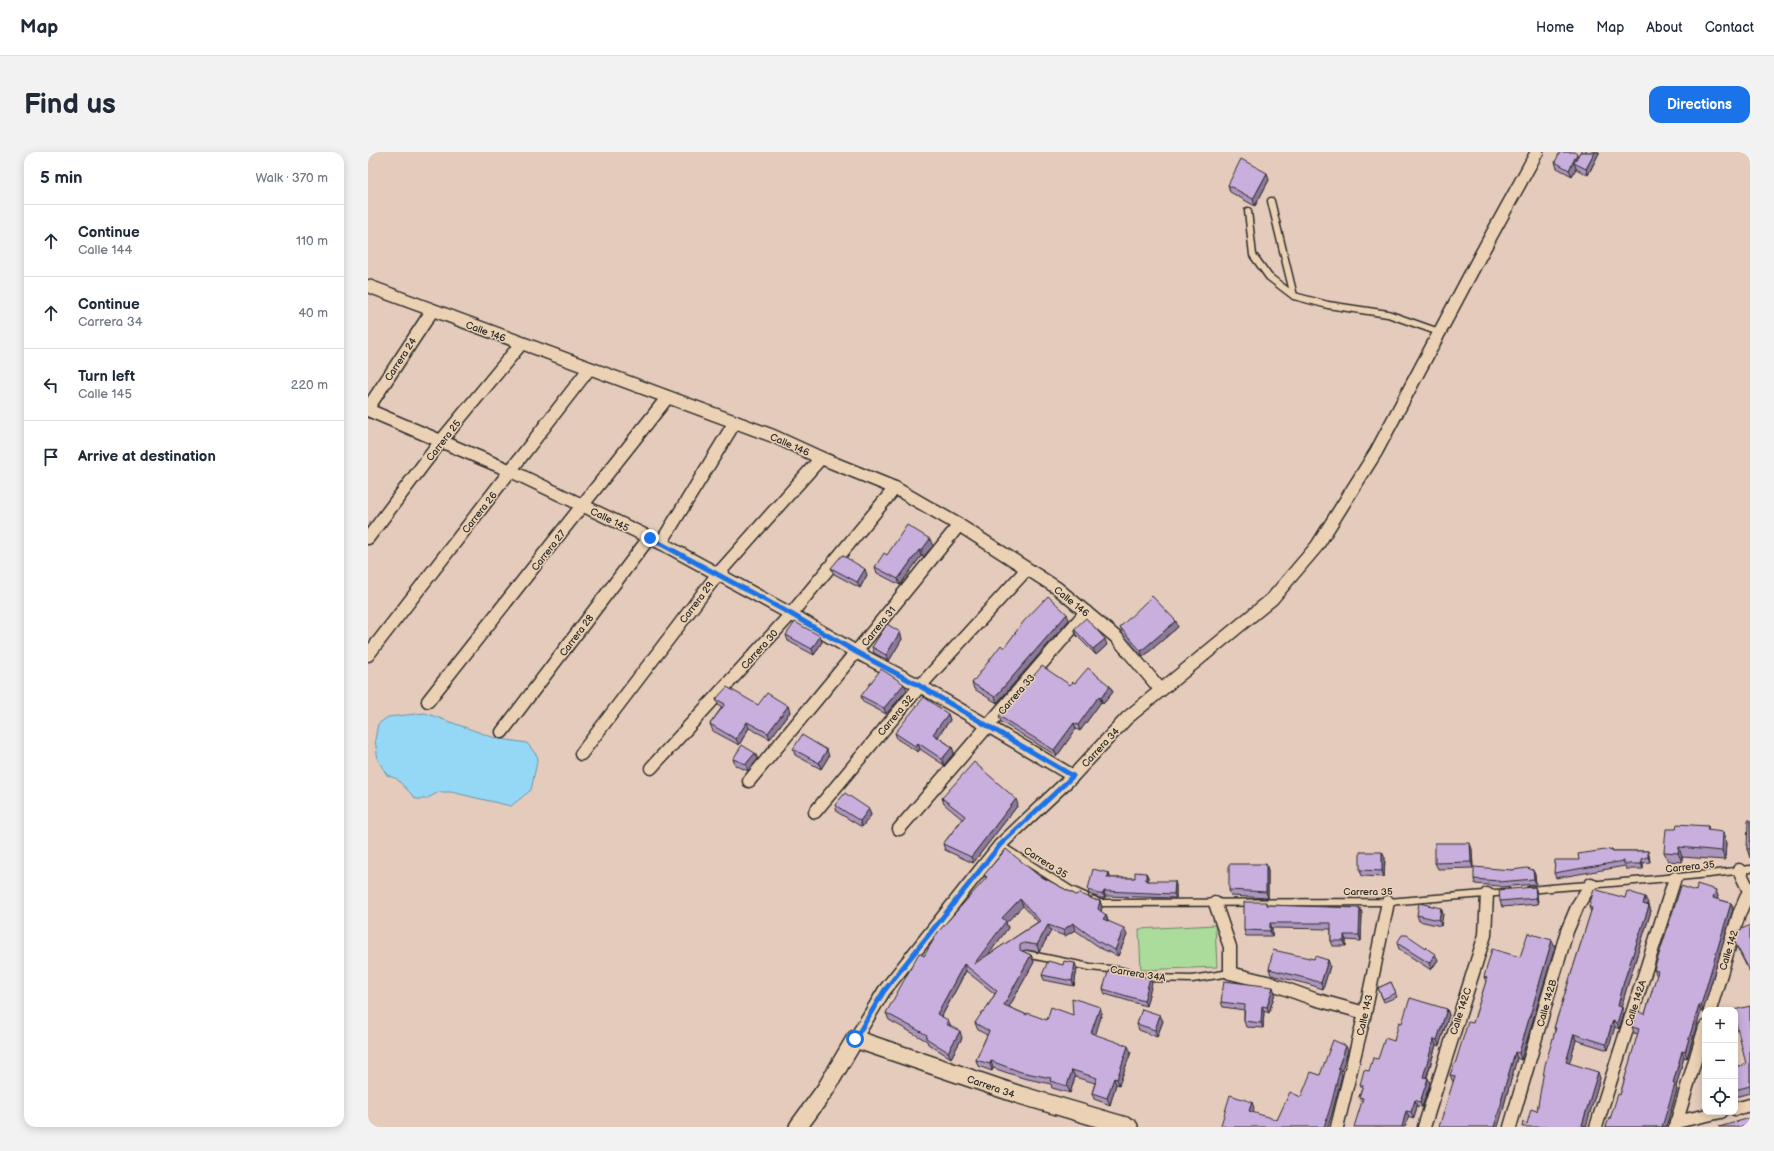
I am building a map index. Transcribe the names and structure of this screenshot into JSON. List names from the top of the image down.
{
  "streets": {
    "street": [
      "Calle 146",
      "Carrera 24",
      "Carrera 25",
      "Carrera 26",
      "Calle 145",
      "Carrera 27",
      "Carrera 29",
      "Carrera 31",
      "Carrera 28",
      "Carrera 30",
      "Carrera 33",
      "Carrera 32",
      "Carrera 34",
      "Calle 142",
      "Carrera 34A",
      "Calle 142B",
      "Calle 142A",
      "Calle 142C",
      "Calle 143"
    ],
    "lane": ["Carrera 35"]
  },
  "crossings": [
    ["Calle 146", "Carrera 24"],
    ["Calle 146", "Carrera 25"],
    ["Calle 146", "Carrera 26"],
    ["Calle 146", "Carrera 27"],
    ["Calle 146", "Carrera 29"],
    ["Calle 146", "Carrera 31"],
    ["Calle 146", "Carrera 30"],
    ["Calle 146", "Carrera 33"],
    ["Calle 146", "Carrera 32"],
    ["Calle 146", "Carrera 34"],
    ["Carrera 24", "Calle 145"],
    ["Carrera 25", "Calle 145"],
    ["Carrera 26", "Calle 145"],
    ["Calle 145", "Carrera 27"],
    ["Calle 145", "Carrera 29"],
    ["Calle 145", "Carrera 31"],
    ["Calle 145", "Carrera 28"],
    ["Calle 145", "Carrera 30"],
    ["Calle 145", "Carrera 33"],
    ["Calle 145", "Carrera 32"],
    ["Calle 145", "Carrera 34"],
    ["Carrera 34", "Carrera 35"],
    ["Carrera 35", "Calle 142B"],
    ["Carrera 35", "Calle 142A"],
    ["Carrera 35", "Calle 142C"],
    ["Carrera 35", "Calle 143"],
    ["Carrera 34A", "Calle 143"]
  ],
  "page": {
    "header": "Map",
    "nav": [
      "Home",
      "Map",
      "About",
      "Contact"
    ],
    "buttons": "Directions",
    "title": "Find us",
    "heading": ["5 min", "Walk · 370 m"],
    "list": [
      ["Continue", "Calle 144", "110 m"],
      ["Continue", "Carrera 34", "40 m"],
      ["Turn left", "Calle 145", "220 m"],
      "Arrive at destination"
    ],
    "map_buttons": ["+", "−"]
  }
}
